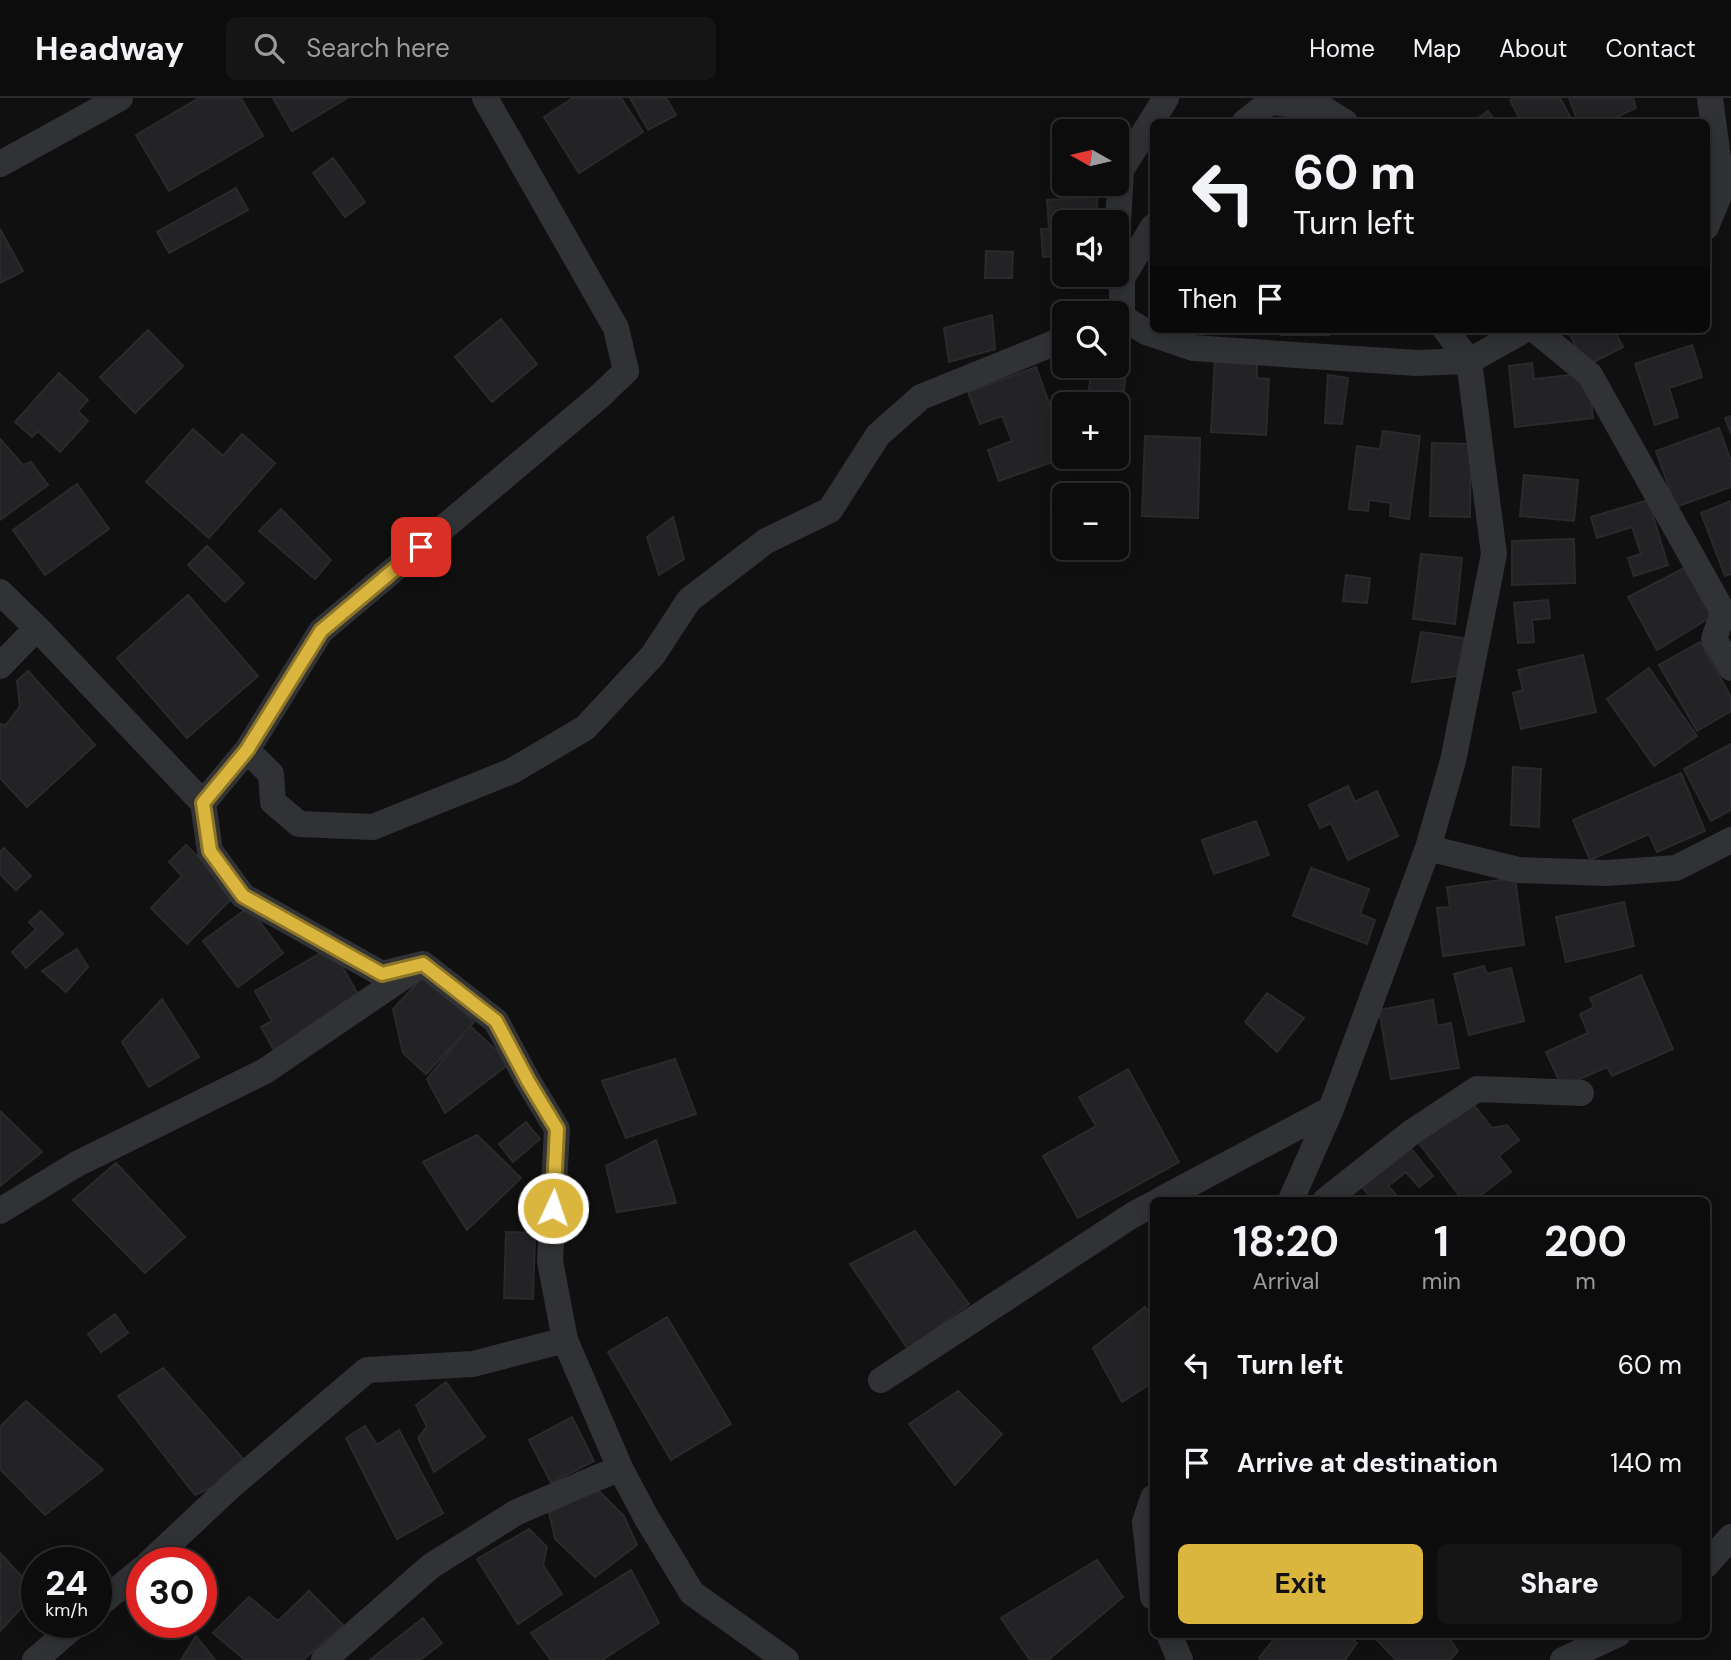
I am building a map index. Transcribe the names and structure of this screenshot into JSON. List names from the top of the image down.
{
  "north": "left",
  "page": {
    "header": "Headway",
    "search": "Search here",
    "nav": [
      "Home",
      "Map",
      "About",
      "Contact"
    ],
    "map_buttons": ["+", "−"],
    "turn": ["60 m", "Turn left"],
    "then": "Then",
    "eta": [
      "18:20",
      "Arrival",
      "1",
      "min",
      "200",
      "m"
    ],
    "list": [
      {
        "name": "Turn left",
        "value": "60 m"
      },
      {
        "name": "Arrive at destination",
        "value": "140 m"
      }
    ],
    "buttons": ["Exit", "Share"],
    "speed": "24 km/h",
    "limit": "30"
  }
}
